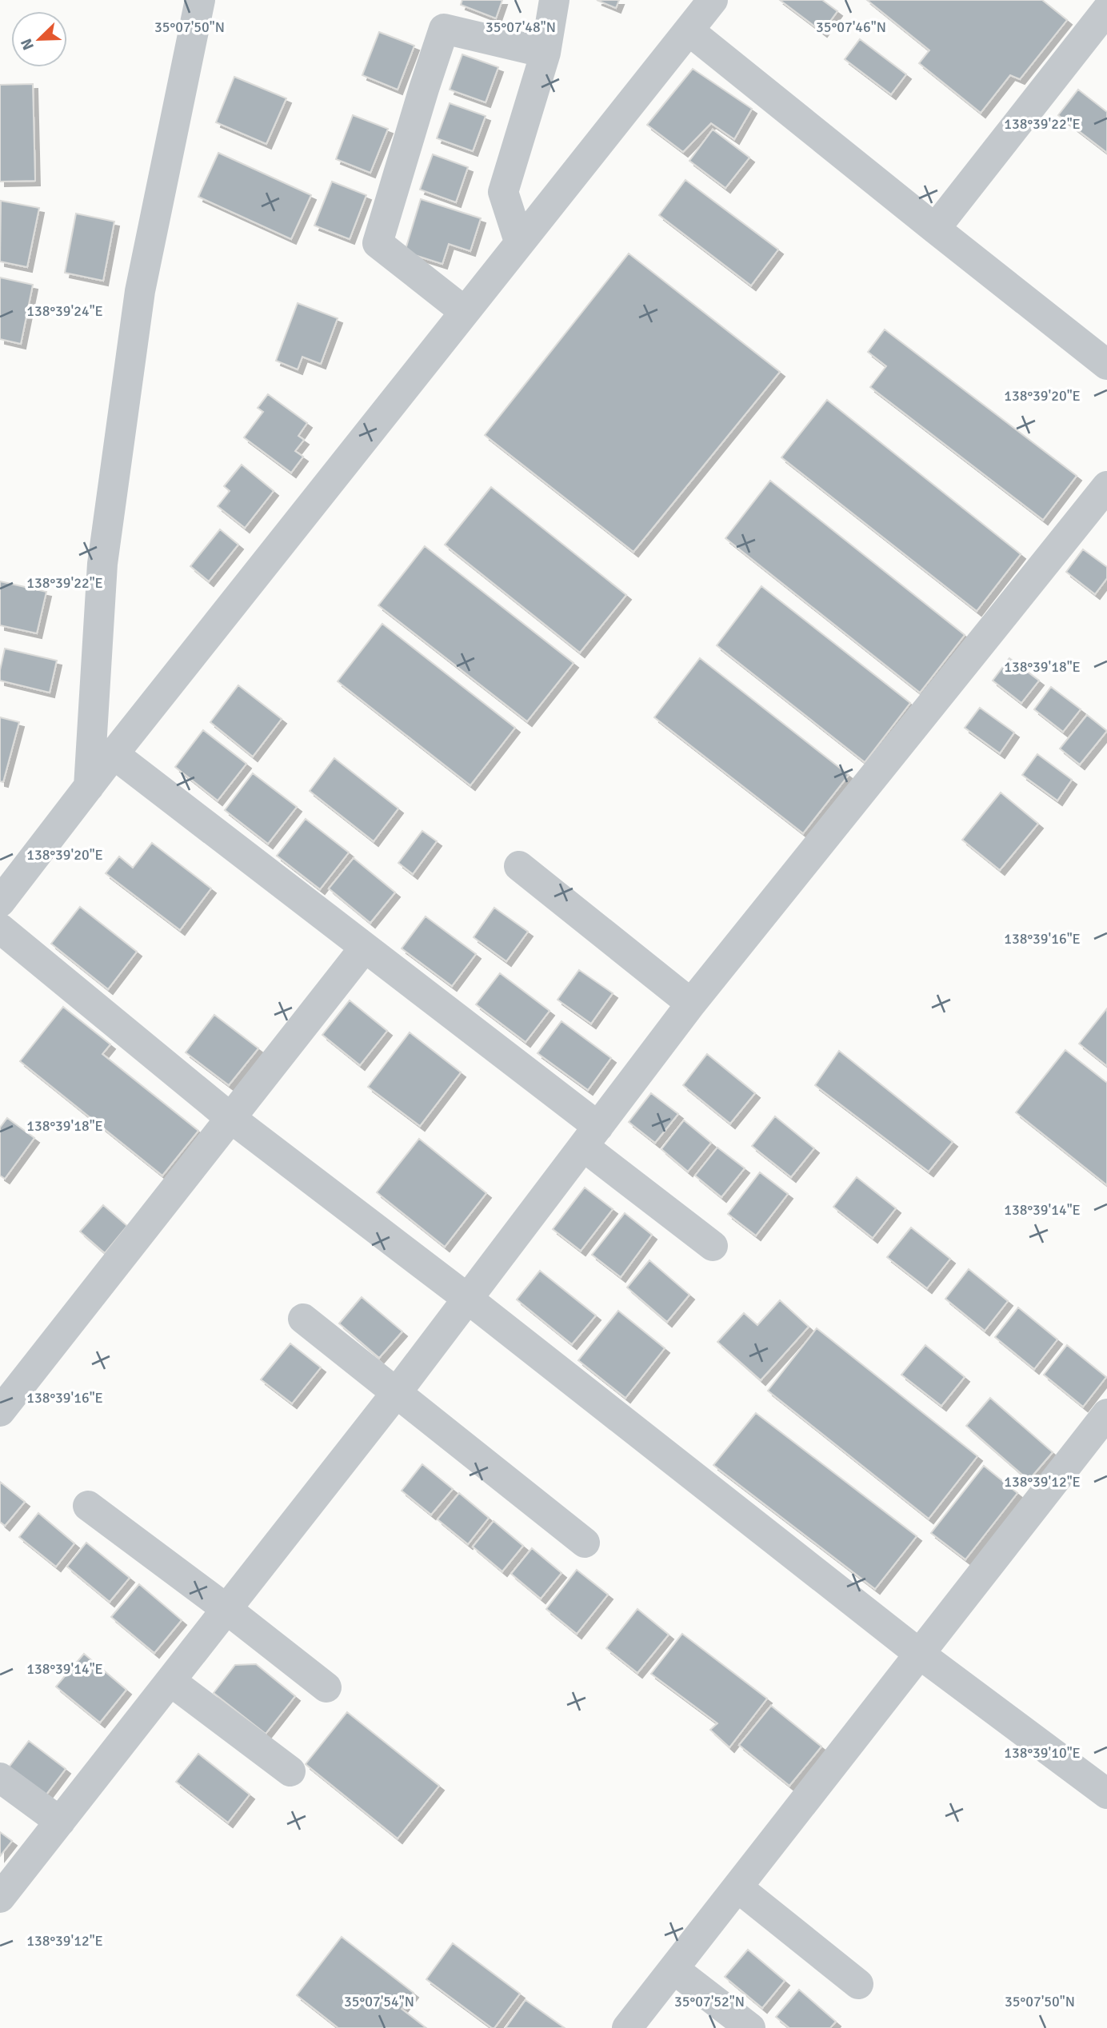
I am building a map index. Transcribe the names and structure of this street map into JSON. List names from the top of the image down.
{
  "north": "bottom left",
  "coordinates": [
    "35°07'50\"N",
    "35°07'48\"N",
    "35°07'46\"N",
    "138°39'22\"E",
    "138°39'24\"E",
    "138°39'20\"E",
    "138°39'18\"E",
    "138°39'16\"E",
    "138°39'14\"E",
    "138°39'12\"E",
    "138°39'10\"E",
    "35°07'54\"N",
    "35°07'52\"N"
  ]
}
